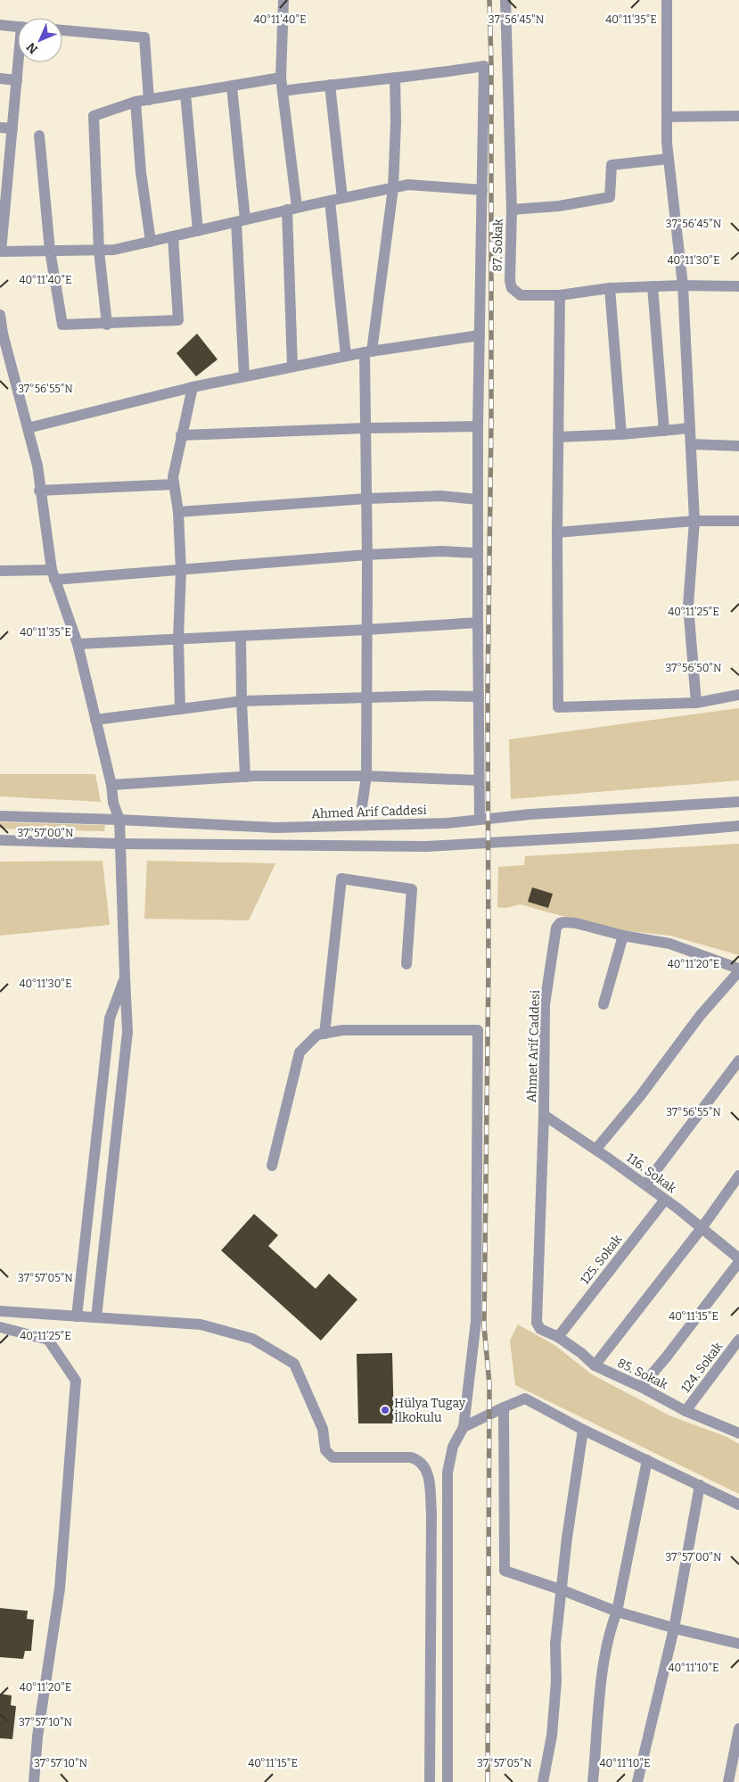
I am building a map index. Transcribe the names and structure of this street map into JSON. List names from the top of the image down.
{
  "streets": {
    "street": [
      "87. Sokak",
      "Ahmed Arif Caddesi",
      "Ahmet Arif Caddesi",
      "116. Sokak",
      "125. Sokak",
      "124. Sokak",
      "85. Sokak"
    ]
  },
  "crossings": [
    ["Ahmet Arif Caddesi", "116. Sokak"],
    ["Ahmet Arif Caddesi", "85. Sokak"],
    ["116. Sokak", "125. Sokak"],
    ["125. Sokak", "85. Sokak"],
    ["124. Sokak", "85. Sokak"]
  ],
  "places": ["Hülya Tugay İlkokulu"],
  "north": "bottom left",
  "coordinates": [
    "40°11'40\"E",
    "37°56'45\"N",
    "40°11'35\"E",
    "40°11'30\"E",
    "37°56'55\"N",
    "40°11'25\"E",
    "37°56'50\"N",
    "37°57'00\"N",
    "40°11'20\"E",
    "37°57'05\"N",
    "40°11'15\"E",
    "40°11'10\"E",
    "37°57'10\"N"
  ]
}
